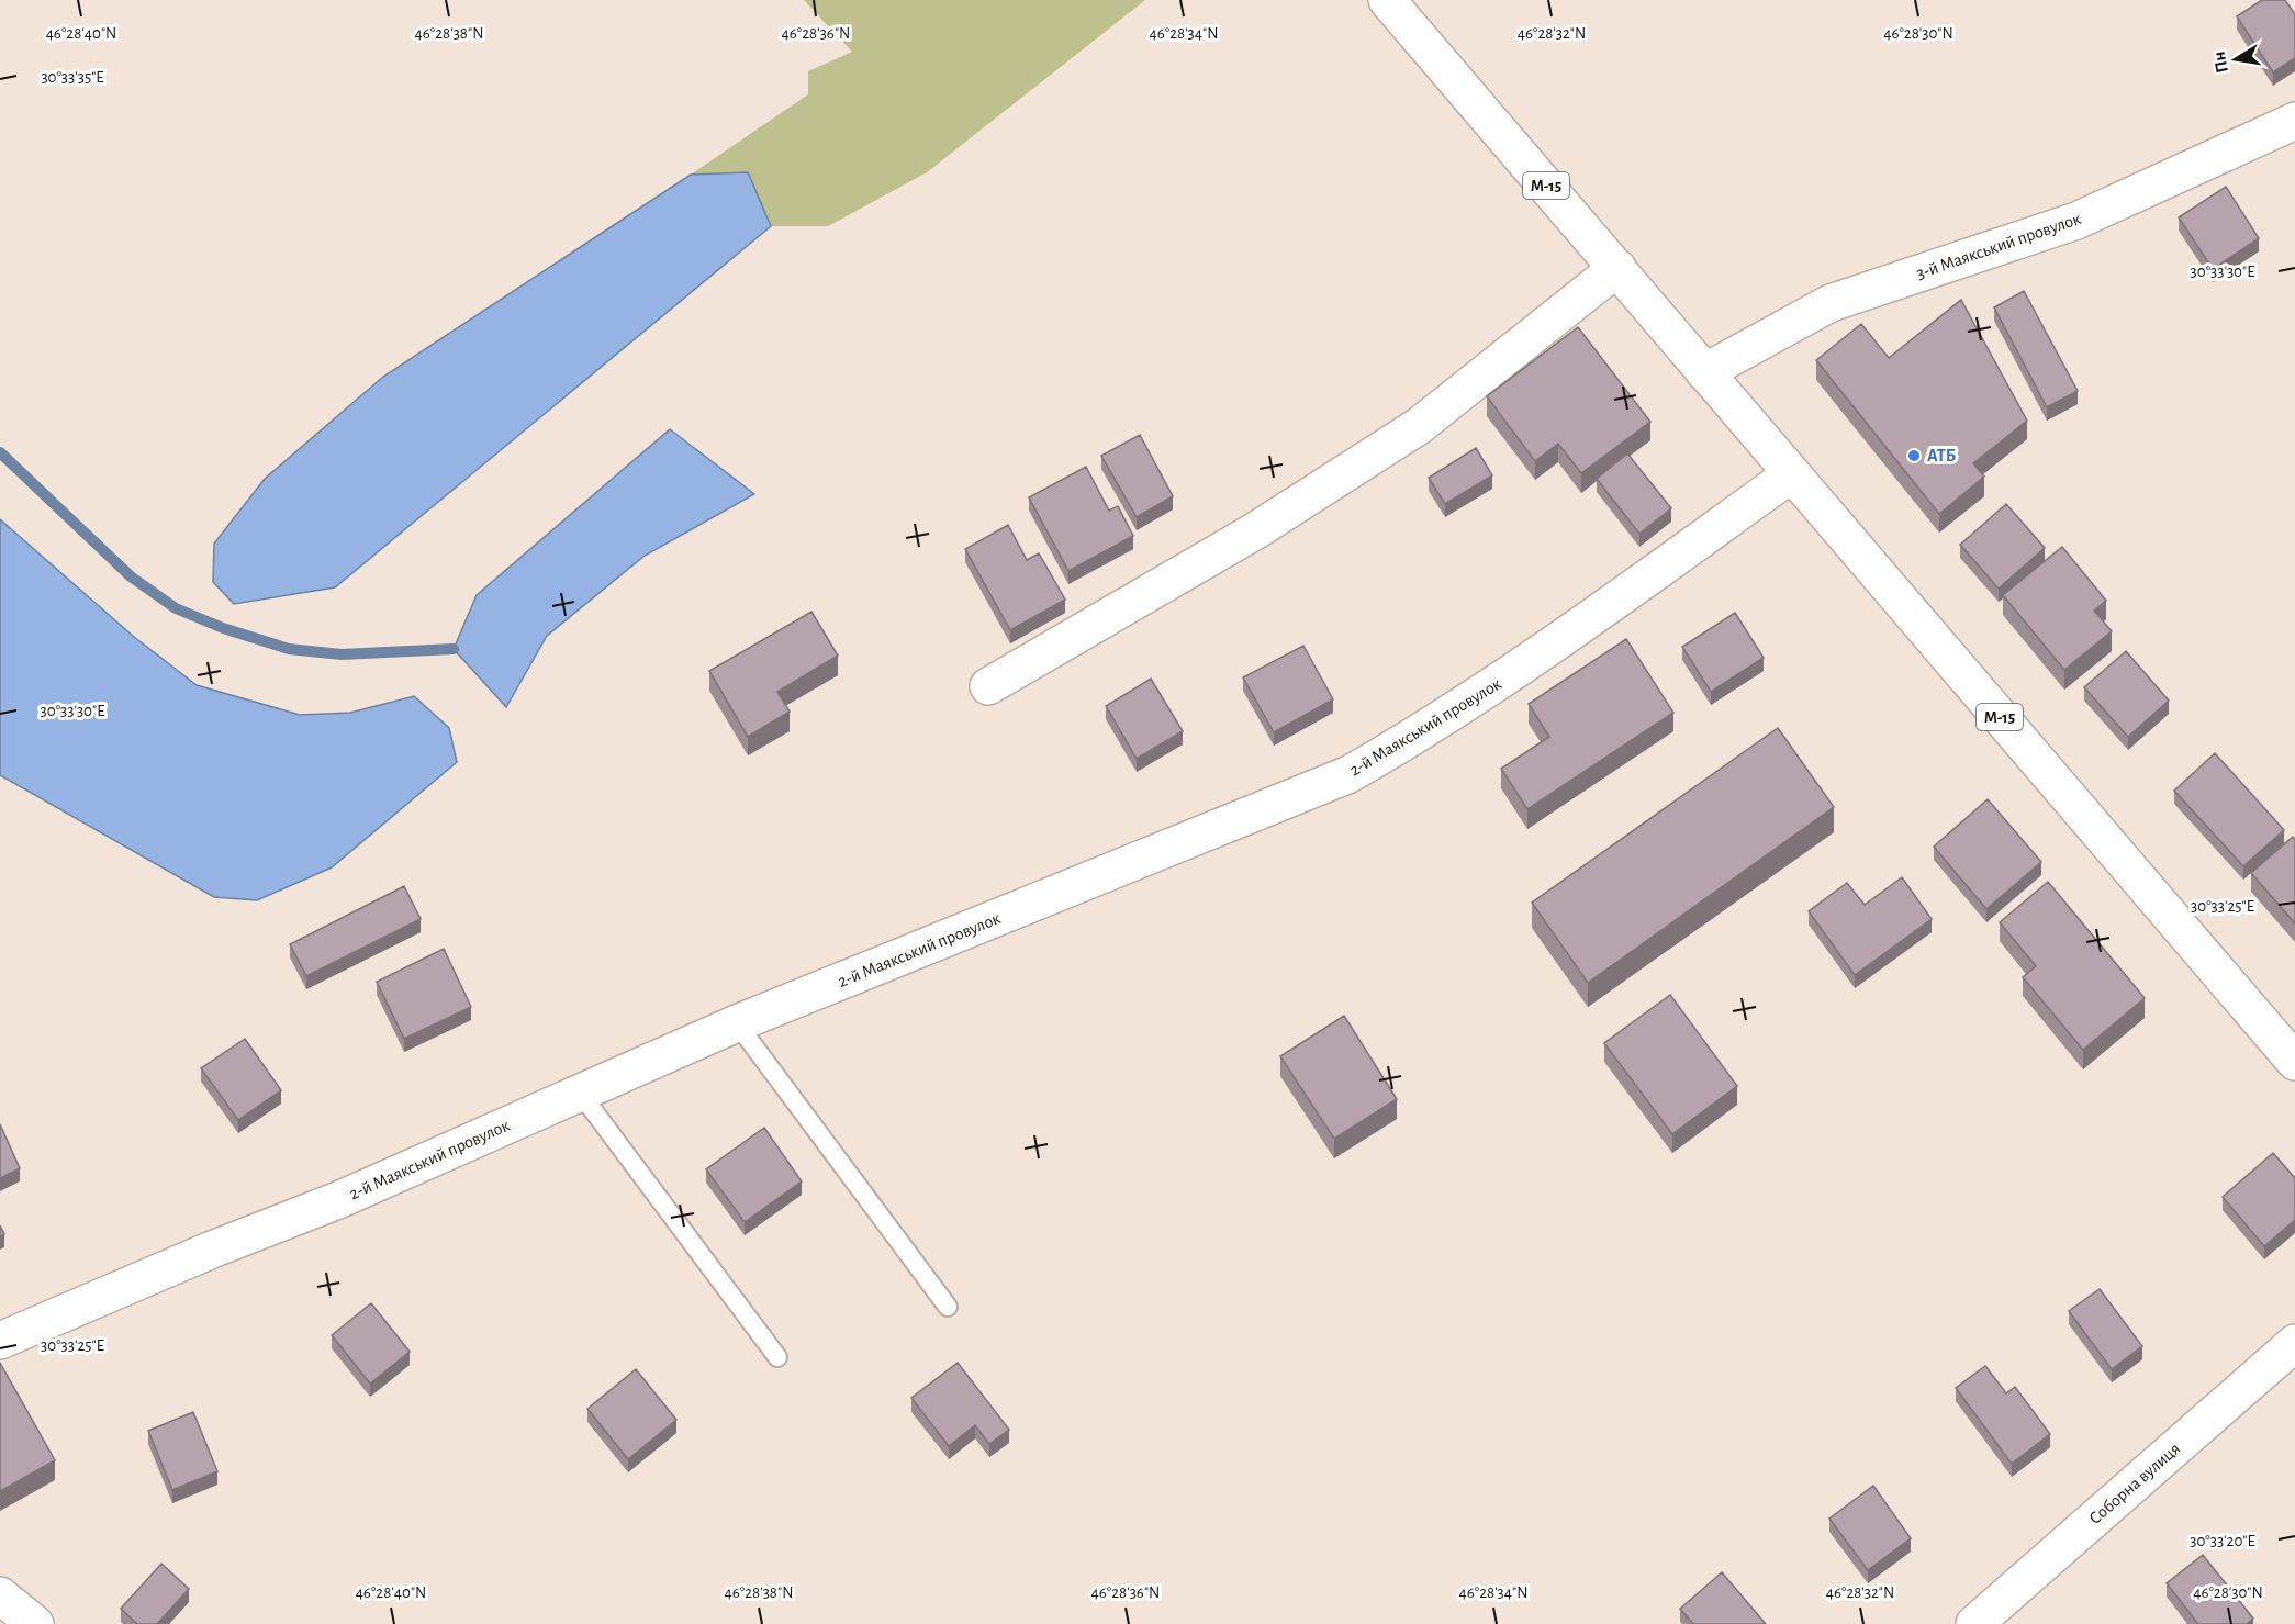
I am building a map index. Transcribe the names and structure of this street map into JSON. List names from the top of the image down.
{
  "streets": {
    "main road": [
      "М-15",
      "3-й Маякський провулок",
      "2-й Маякський провулок",
      "Соборна вулиця"
    ]
  },
  "crossings": [
    ["М-15", "3-й Маякський провулок"],
    ["М-15", "2-й Маякський провулок"]
  ],
  "places": ["АТБ"],
  "north": "left",
  "coordinates": [
    "46°28'40\"N",
    "46°28'38\"N",
    "46°28'36\"N",
    "46°28'34\"N",
    "46°28'32\"N",
    "46°28'30\"N",
    "30°33'35\"E",
    "30°33'30\"E",
    "30°33'25\"E",
    "30°33'20\"E"
  ]
}
